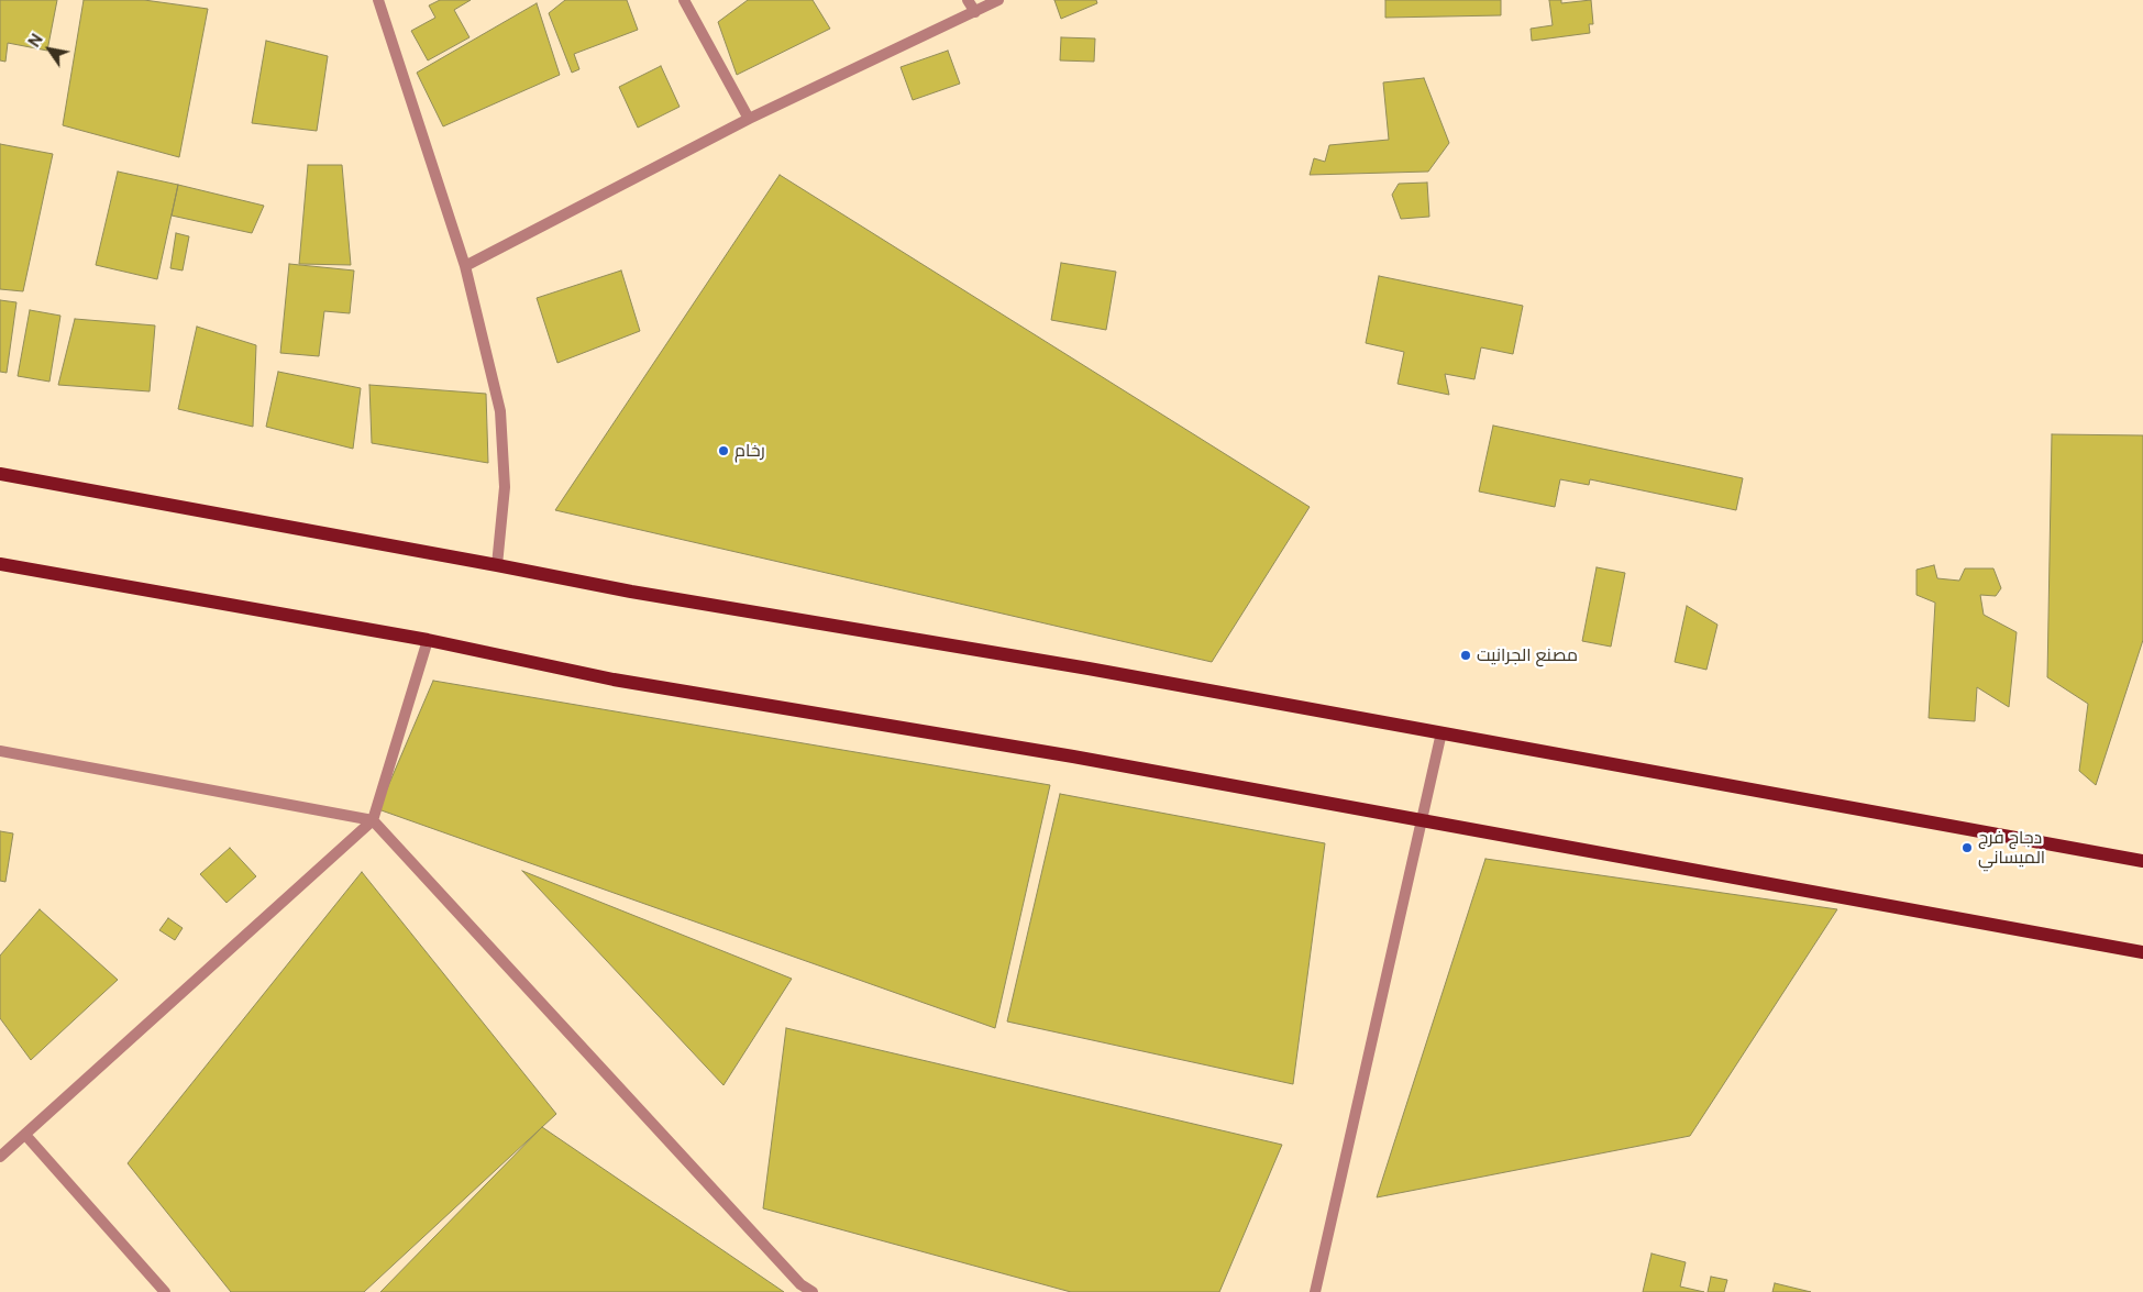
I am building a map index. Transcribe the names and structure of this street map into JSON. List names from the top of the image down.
{
  "places": ["رخام", "مصنع الجرانيت", "دجاج فرج الميساني"],
  "north": "top left"
}
